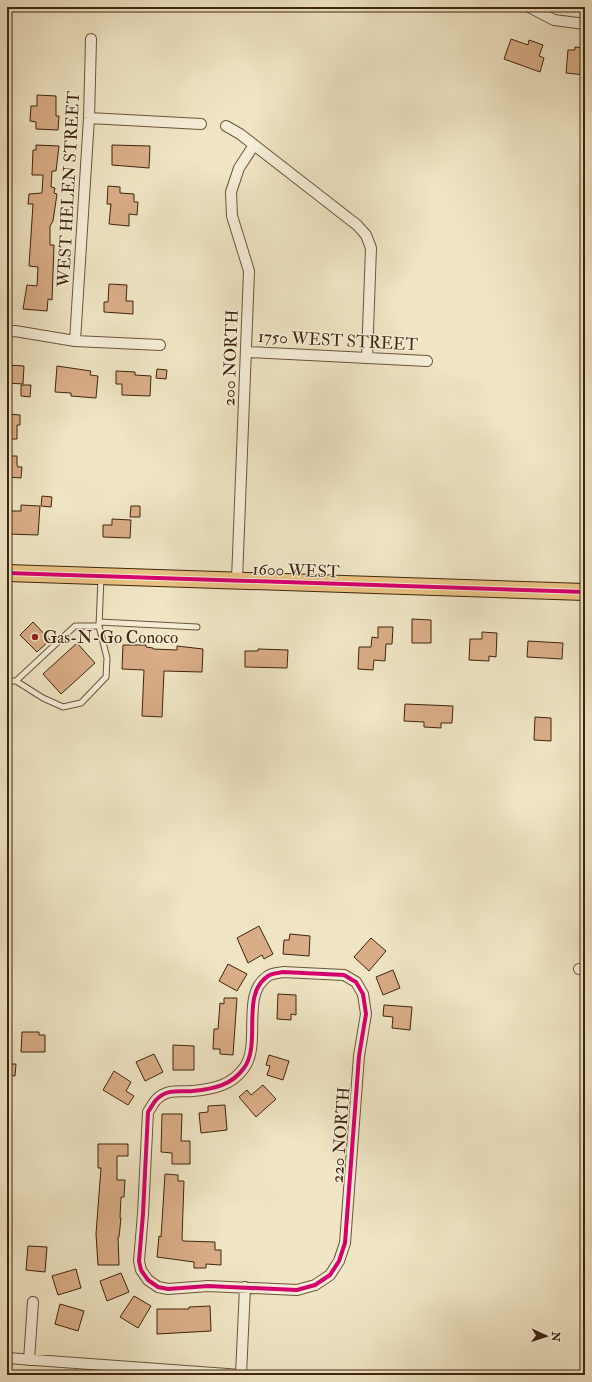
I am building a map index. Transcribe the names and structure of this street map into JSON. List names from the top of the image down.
{
  "streets": {
    "main road": ["1600 WEST"],
    "street": [
      "WEST HELEN STREET",
      "1750 WEST STREET",
      "200 NORTH",
      "220 NORTH"
    ]
  },
  "crossings": [
    ["1750 WEST STREET", "200 NORTH"],
    ["200 NORTH", "1600 WEST"]
  ],
  "places": ["Gas-N-Go Conoco"],
  "north": "right"
}
